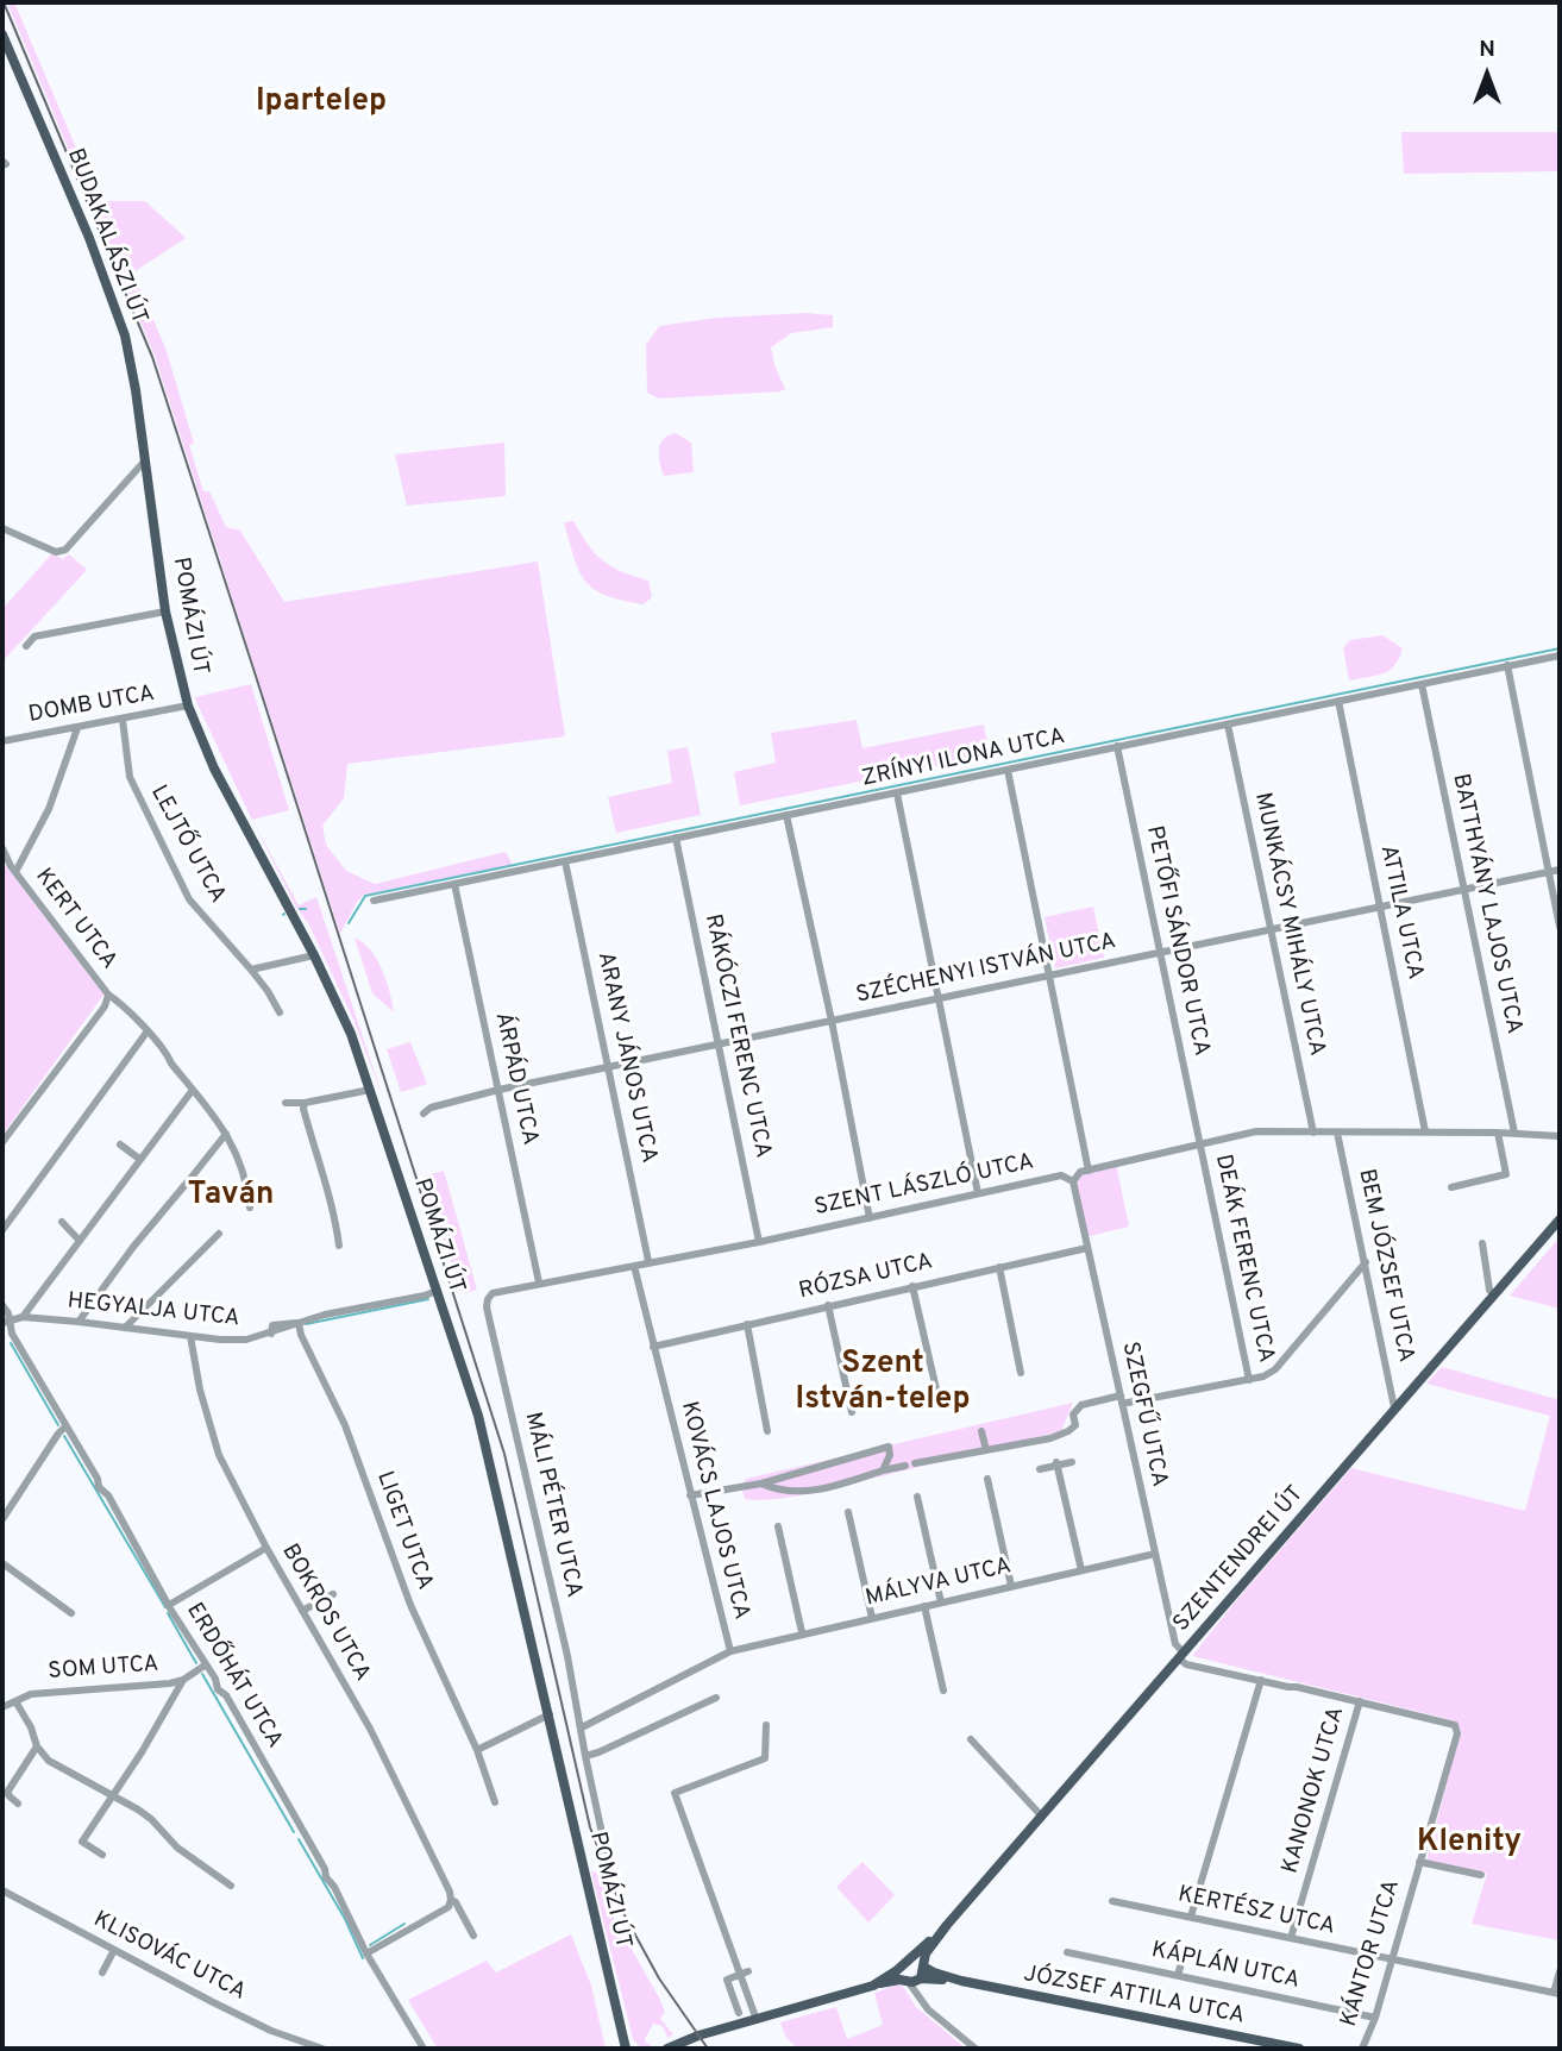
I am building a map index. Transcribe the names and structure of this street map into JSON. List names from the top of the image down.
{
  "streets": {
    "main road": [
      "BUDAKALÁSZI ÚT",
      "POMÁZI ÚT",
      "SZENTENDREI ÚT",
      "JÓZSEF ATTILA UTCA"
    ],
    "street": [
      "DOMB UTCA",
      "ZRÍNYI ILONA UTCA",
      "LEJTŐ UTCA",
      "BATTHYÁNY LAJOS UTCA",
      "ATTILA UTCA",
      "KERT UTCA",
      "MUNKÁCSY MIHÁLY UTCA",
      "PETŐFI SÁNDOR UTCA",
      "SZÉCHENYI ISTVÁN UTCA",
      "RÁKÓCZI FERENC UTCA",
      "ARANY JÁNOS UTCA",
      "ÁRPÁD UTCA",
      "SZENT LÁSZLÓ UTCA",
      "DEÁK FERENC UTCA",
      "BEM JÓZSEF UTCA",
      "RÓZSA UTCA",
      "HEGYALJA UTCA",
      "SZEGFŰ UTCA",
      "MÁLI PÉTER UTCA",
      "KOVÁCS LAJOS UTCA",
      "LIGET UTCA",
      "MÁLYVA UTCA",
      "BOKROS UTCA",
      "SOM UTCA",
      "ERDŐHÁT UTCA",
      "KANONOK UTCA",
      "KERTÉSZ UTCA",
      "KÁNTOR UTCA",
      "KLISOVÁC UTCA",
      "KÁPLÁN UTCA"
    ]
  },
  "crossings": [
    ["BUDAKALÁSZI ÚT", "POMÁZI ÚT"],
    ["POMÁZI ÚT", "DOMB UTCA"],
    ["POMÁZI ÚT", "HEGYALJA UTCA"],
    ["DOMB UTCA", "LEJTŐ UTCA"],
    ["DOMB UTCA", "KERT UTCA"],
    ["ZRÍNYI ILONA UTCA", "BATTHYÁNY LAJOS UTCA"],
    ["ZRÍNYI ILONA UTCA", "ATTILA UTCA"],
    ["ZRÍNYI ILONA UTCA", "MUNKÁCSY MIHÁLY UTCA"],
    ["ZRÍNYI ILONA UTCA", "PETŐFI SÁNDOR UTCA"],
    ["ZRÍNYI ILONA UTCA", "RÁKÓCZI FERENC UTCA"],
    ["ZRÍNYI ILONA UTCA", "ARANY JÁNOS UTCA"],
    ["ZRÍNYI ILONA UTCA", "ÁRPÁD UTCA"],
    ["BATTHYÁNY LAJOS UTCA", "SZÉCHENYI ISTVÁN UTCA"],
    ["ATTILA UTCA", "SZÉCHENYI ISTVÁN UTCA"],
    ["MUNKÁCSY MIHÁLY UTCA", "SZÉCHENYI ISTVÁN UTCA"],
    ["PETŐFI SÁNDOR UTCA", "SZÉCHENYI ISTVÁN UTCA"],
    ["PETŐFI SÁNDOR UTCA", "DEÁK FERENC UTCA"],
    ["SZÉCHENYI ISTVÁN UTCA", "RÁKÓCZI FERENC UTCA"],
    ["SZÉCHENYI ISTVÁN UTCA", "ARANY JÁNOS UTCA"],
    ["SZÉCHENYI ISTVÁN UTCA", "ÁRPÁD UTCA"],
    ["RÁKÓCZI FERENC UTCA", "SZENT LÁSZLÓ UTCA"],
    ["ARANY JÁNOS UTCA", "SZENT LÁSZLÓ UTCA"],
    ["ÁRPÁD UTCA", "SZENT LÁSZLÓ UTCA"],
    ["SZENT LÁSZLÓ UTCA", "SZEGFŰ UTCA"],
    ["SZENT LÁSZLÓ UTCA", "MÁLI PÉTER UTCA"],
    ["SZENT LÁSZLÓ UTCA", "KOVÁCS LAJOS UTCA"],
    ["BEM JÓZSEF UTCA", "SZENTENDREI ÚT"],
    ["RÓZSA UTCA", "SZEGFŰ UTCA"],
    ["RÓZSA UTCA", "KOVÁCS LAJOS UTCA"],
    ["HEGYALJA UTCA", "LIGET UTCA"],
    ["HEGYALJA UTCA", "BOKROS UTCA"],
    ["HEGYALJA UTCA", "ERDŐHÁT UTCA"],
    ["SZEGFŰ UTCA", "SZENTENDREI ÚT"],
    ["SZEGFŰ UTCA", "MÁLYVA UTCA"],
    ["MÁLI PÉTER UTCA", "KOVÁCS LAJOS UTCA"],
    ["KOVÁCS LAJOS UTCA", "MÁLYVA UTCA"],
    ["SOM UTCA", "ERDŐHÁT UTCA"],
    ["KANONOK UTCA", "KERTÉSZ UTCA"],
    ["KERTÉSZ UTCA", "KÁNTOR UTCA"],
    ["KÁNTOR UTCA", "KÁPLÁN UTCA"]
  ],
  "districts": [
    "Ipartelep",
    "Taván",
    "Szent István-telep",
    "Klenity"
  ],
  "north": "top"
}
